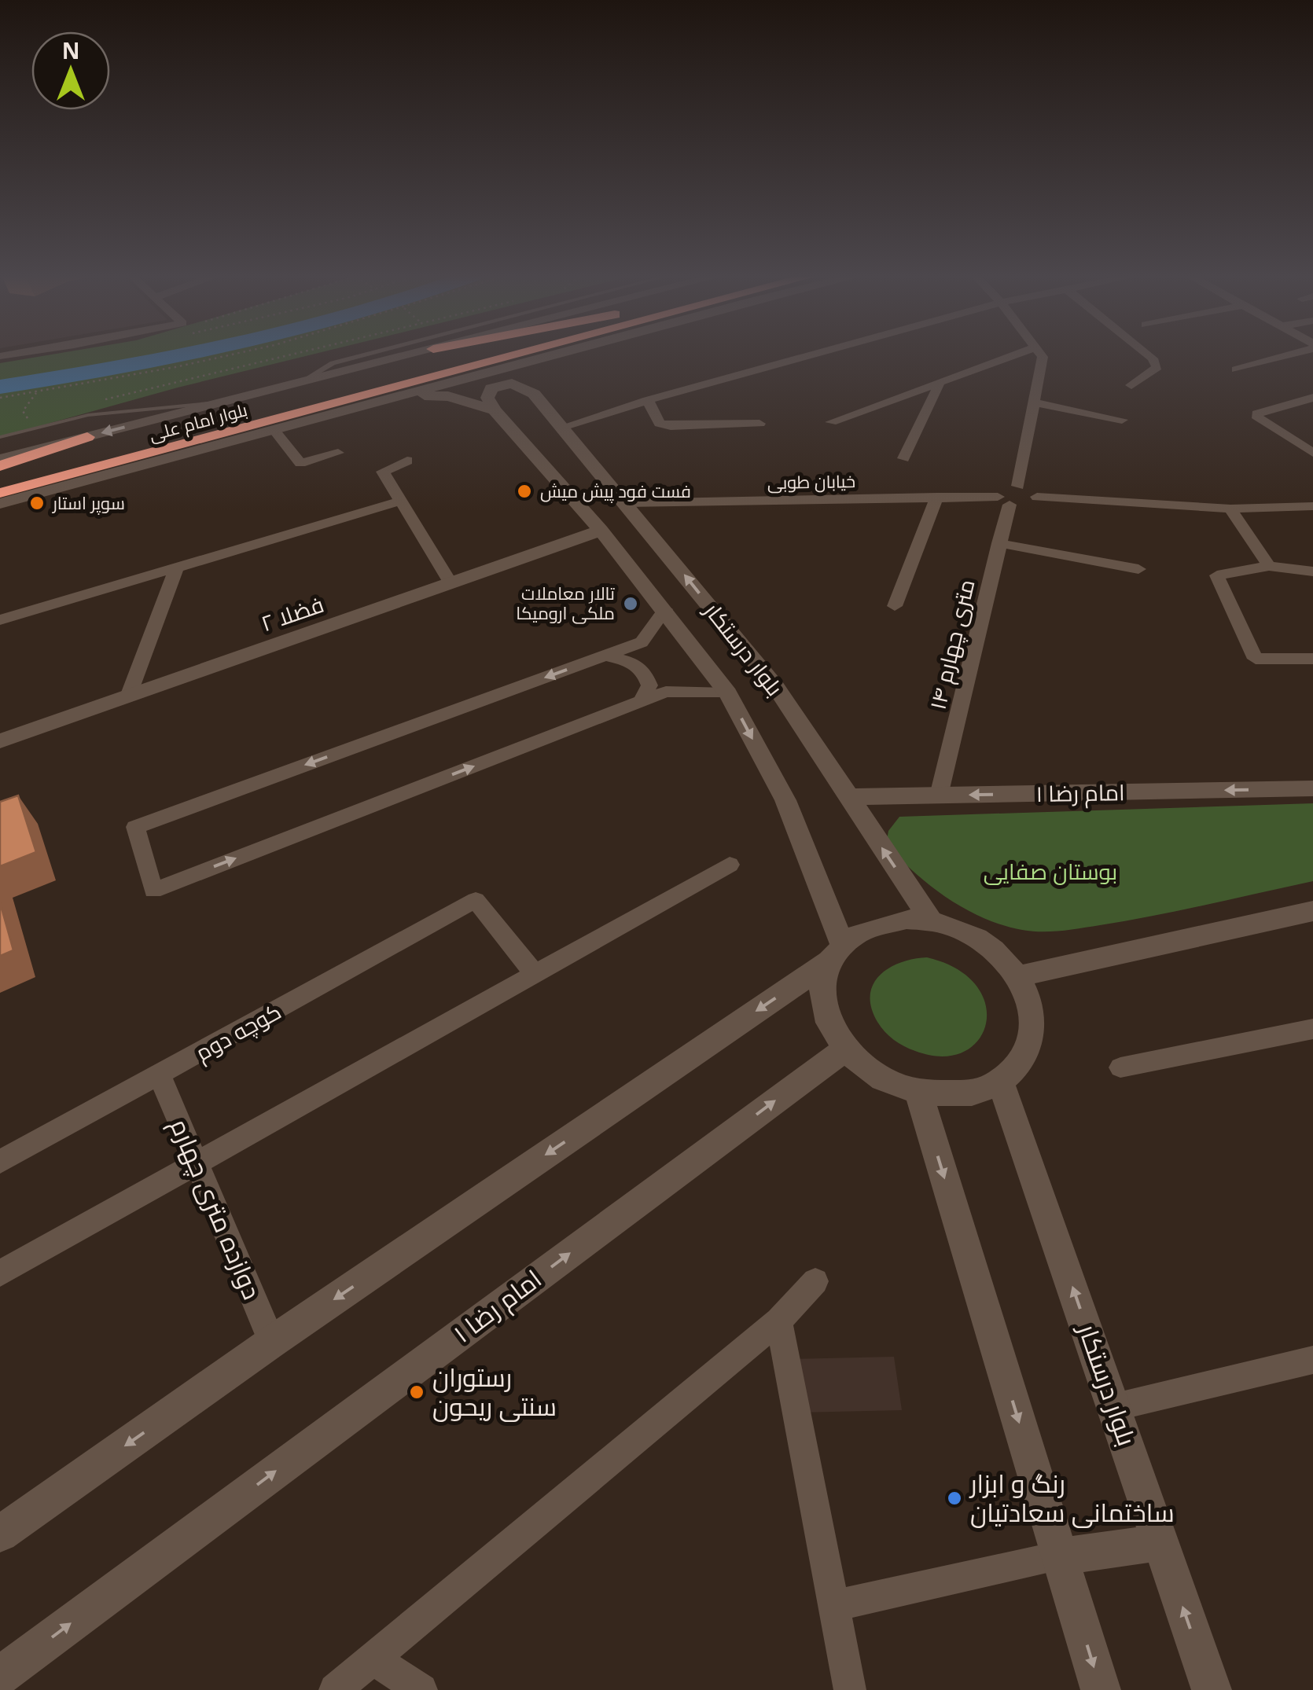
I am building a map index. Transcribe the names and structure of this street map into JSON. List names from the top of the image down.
{
  "streets": {
    "highway": ["بلوار امام علی"],
    "main road": ["فضلا ۲", "بلوار درستکار", "امام رضا ۱"],
    "street": [
      "خیابان طوبی",
      "۱۴ متری چهارم",
      "کوچه دوم",
      "دوازده متری چهارم"
    ]
  },
  "crossings": [
    ["خیابان طوبی", "۱۴ متری چهارم"],
    ["خیابان طوبی", "بلوار درستکار"],
    ["فضلا ۲", "بلوار درستکار"],
    ["۱۴ متری چهارم", "امام رضا ۱"],
    ["بلوار درستکار", "امام رضا ۱"],
    ["کوچه دوم", "دوازده متری چهارم"]
  ],
  "parks": ["بوستان صفایی"],
  "places": [
    "فست فود پیش میش",
    "سوپر استار",
    "تالار معاملات ملکی ارومیکا",
    "رستوران سنتی ریحون",
    "رنگ و ابزار ساختمانی سعادتیان"
  ],
  "north": "top"
}
